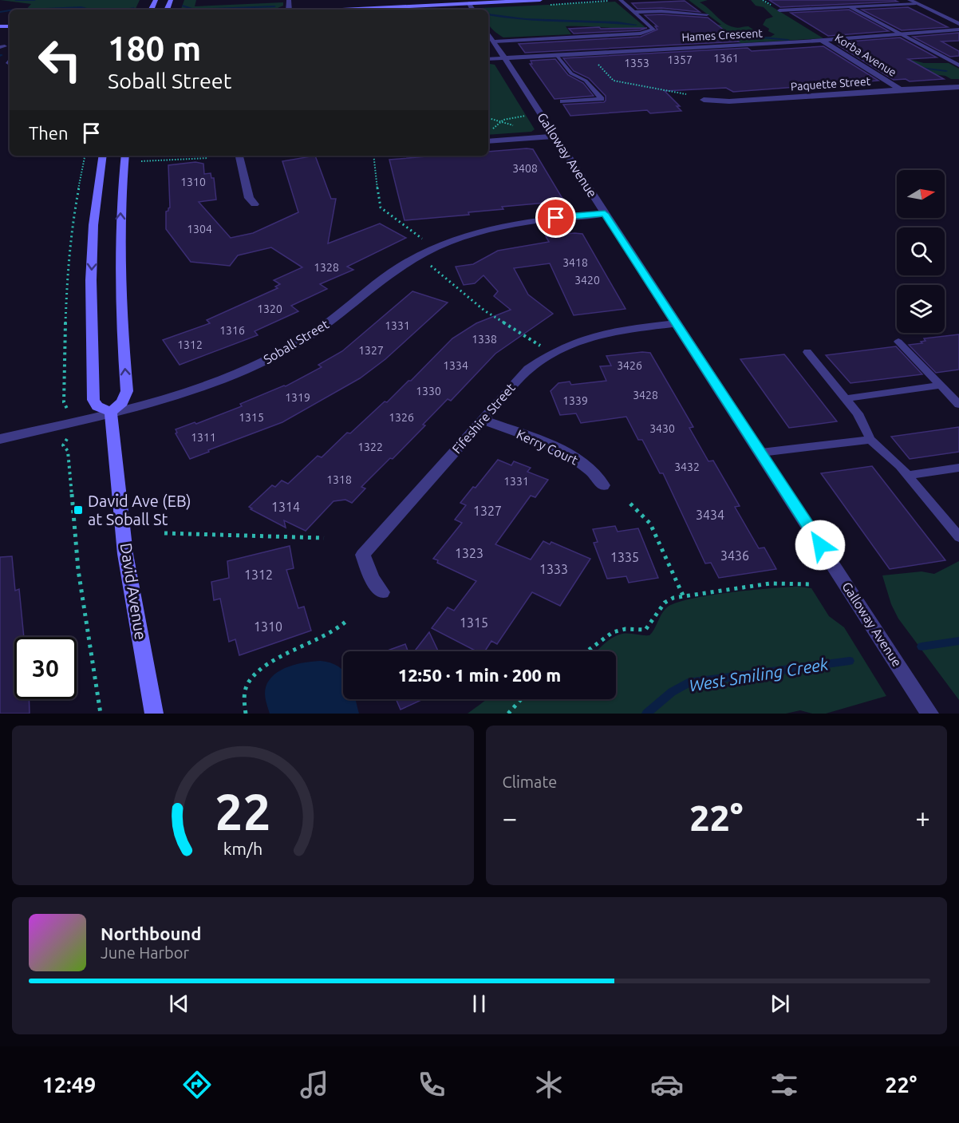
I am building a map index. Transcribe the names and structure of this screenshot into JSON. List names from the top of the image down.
{
  "streets": {
    "main road": ["David Avenue"],
    "street": [
      "Hames Crescent",
      "Korba Avenue",
      "Paquette Street",
      "Galloway Avenue",
      "Soball Street",
      "Fifeshire Street",
      "Kerry Court"
    ]
  },
  "crossings": [
    ["Hames Crescent", "Korba Avenue"],
    ["Hames Crescent", "Galloway Avenue"],
    ["Korba Avenue", "Paquette Street"],
    ["Galloway Avenue", "Soball Street"],
    ["Galloway Avenue", "Fifeshire Street"],
    ["Soball Street", "David Avenue"],
    ["Fifeshire Street", "Kerry Court"]
  ],
  "water": ["West Smiling Creek"],
  "places": {
    "transit": ["David Ave (EB) at Soball St"]
  },
  "house_numbers": [
    "1361",
    "1357",
    "1353",
    "3408",
    "1310",
    "1304",
    "3418",
    "1328",
    "3420",
    "1320",
    "1331",
    "1316",
    "1338",
    "1312",
    "1327",
    "1334",
    "3426",
    "1330",
    "3428",
    "1319",
    "1339",
    "1315",
    "1326",
    "3430",
    "1311",
    "1322",
    "3432",
    "1318",
    "1331",
    "1314",
    "1327",
    "3434",
    "1323",
    "3436",
    "1335",
    "1333",
    "1312",
    "1315",
    "1310"
  ],
  "north": "right",
  "page": {
    "turn": ["180 m", "Soball Street"],
    "then": "Then",
    "limit": "30",
    "trip": "12:50 · 1 min · 200 m",
    "tile": "Climate",
    "heat": ["−", "22°", "+"],
    "song": ["Northbound", "June Harbor"],
    "tabs": ["12:49", "22°"],
    "gauge": ["22", "km/h"]
  }
}
